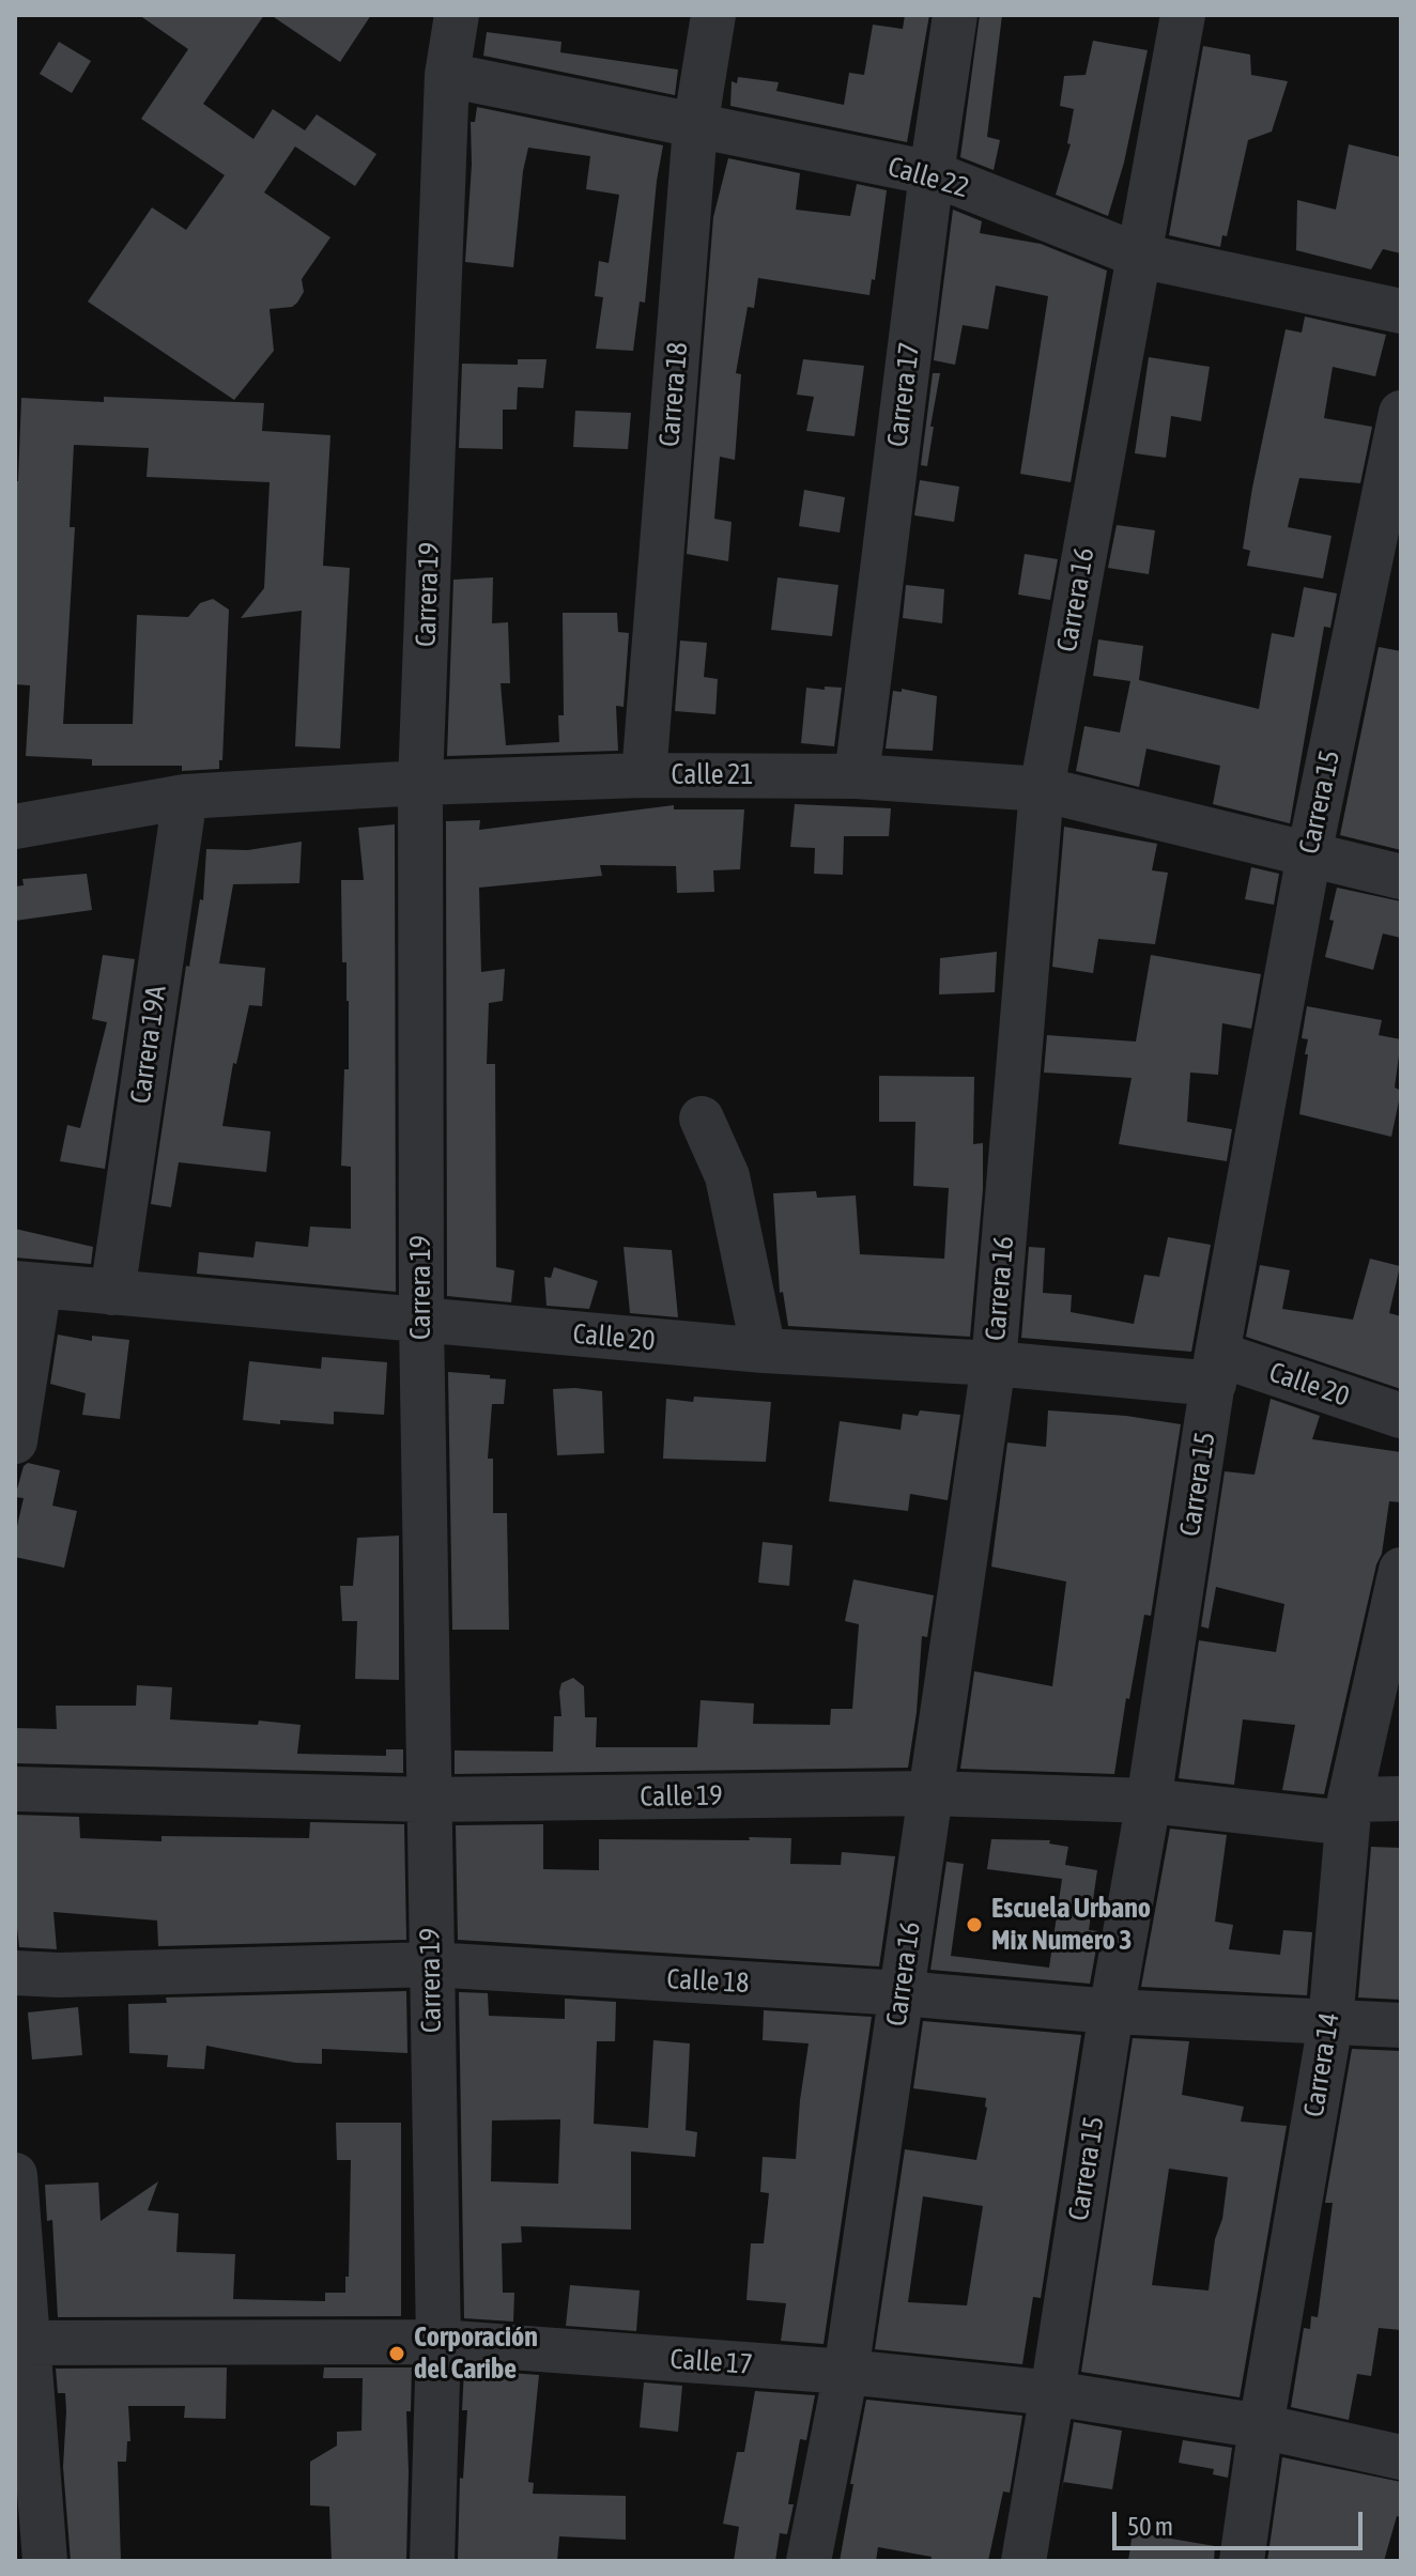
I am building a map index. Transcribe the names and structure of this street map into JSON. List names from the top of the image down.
{
  "streets": {
    "street": [
      "Calle 22",
      "Carrera 18",
      "Carrera 17",
      "Carrera 19",
      "Carrera 16",
      "Calle 21",
      "Carrera 15",
      "Carrera 19A",
      "Calle 20",
      "Calle 19",
      "Calle 18",
      "Carrera 14",
      "Calle 17"
    ]
  },
  "crossings": [
    ["Calle 22", "Carrera 18"],
    ["Calle 22", "Carrera 17"],
    ["Calle 22", "Carrera 19"],
    ["Calle 22", "Carrera 16"],
    ["Carrera 18", "Calle 21"],
    ["Carrera 17", "Calle 21"],
    ["Carrera 19", "Calle 21"],
    ["Carrera 19", "Calle 20"],
    ["Carrera 19", "Calle 19"],
    ["Carrera 19", "Calle 18"],
    ["Carrera 19", "Calle 17"],
    ["Carrera 16", "Calle 21"],
    ["Carrera 16", "Calle 20"],
    ["Carrera 16", "Calle 19"],
    ["Carrera 16", "Calle 18"],
    ["Carrera 16", "Calle 17"],
    ["Calle 21", "Carrera 15"],
    ["Calle 21", "Carrera 19A"],
    ["Carrera 15", "Calle 20"],
    ["Carrera 15", "Calle 19"],
    ["Carrera 15", "Calle 18"],
    ["Carrera 15", "Calle 17"],
    ["Carrera 19A", "Calle 20"],
    ["Calle 19", "Carrera 14"],
    ["Calle 18", "Carrera 14"],
    ["Carrera 14", "Calle 17"]
  ],
  "places": ["Escuela Urbano Mix Numero 3", "Corporación del Caribe"],
  "scale_bar": "50 m"
}
